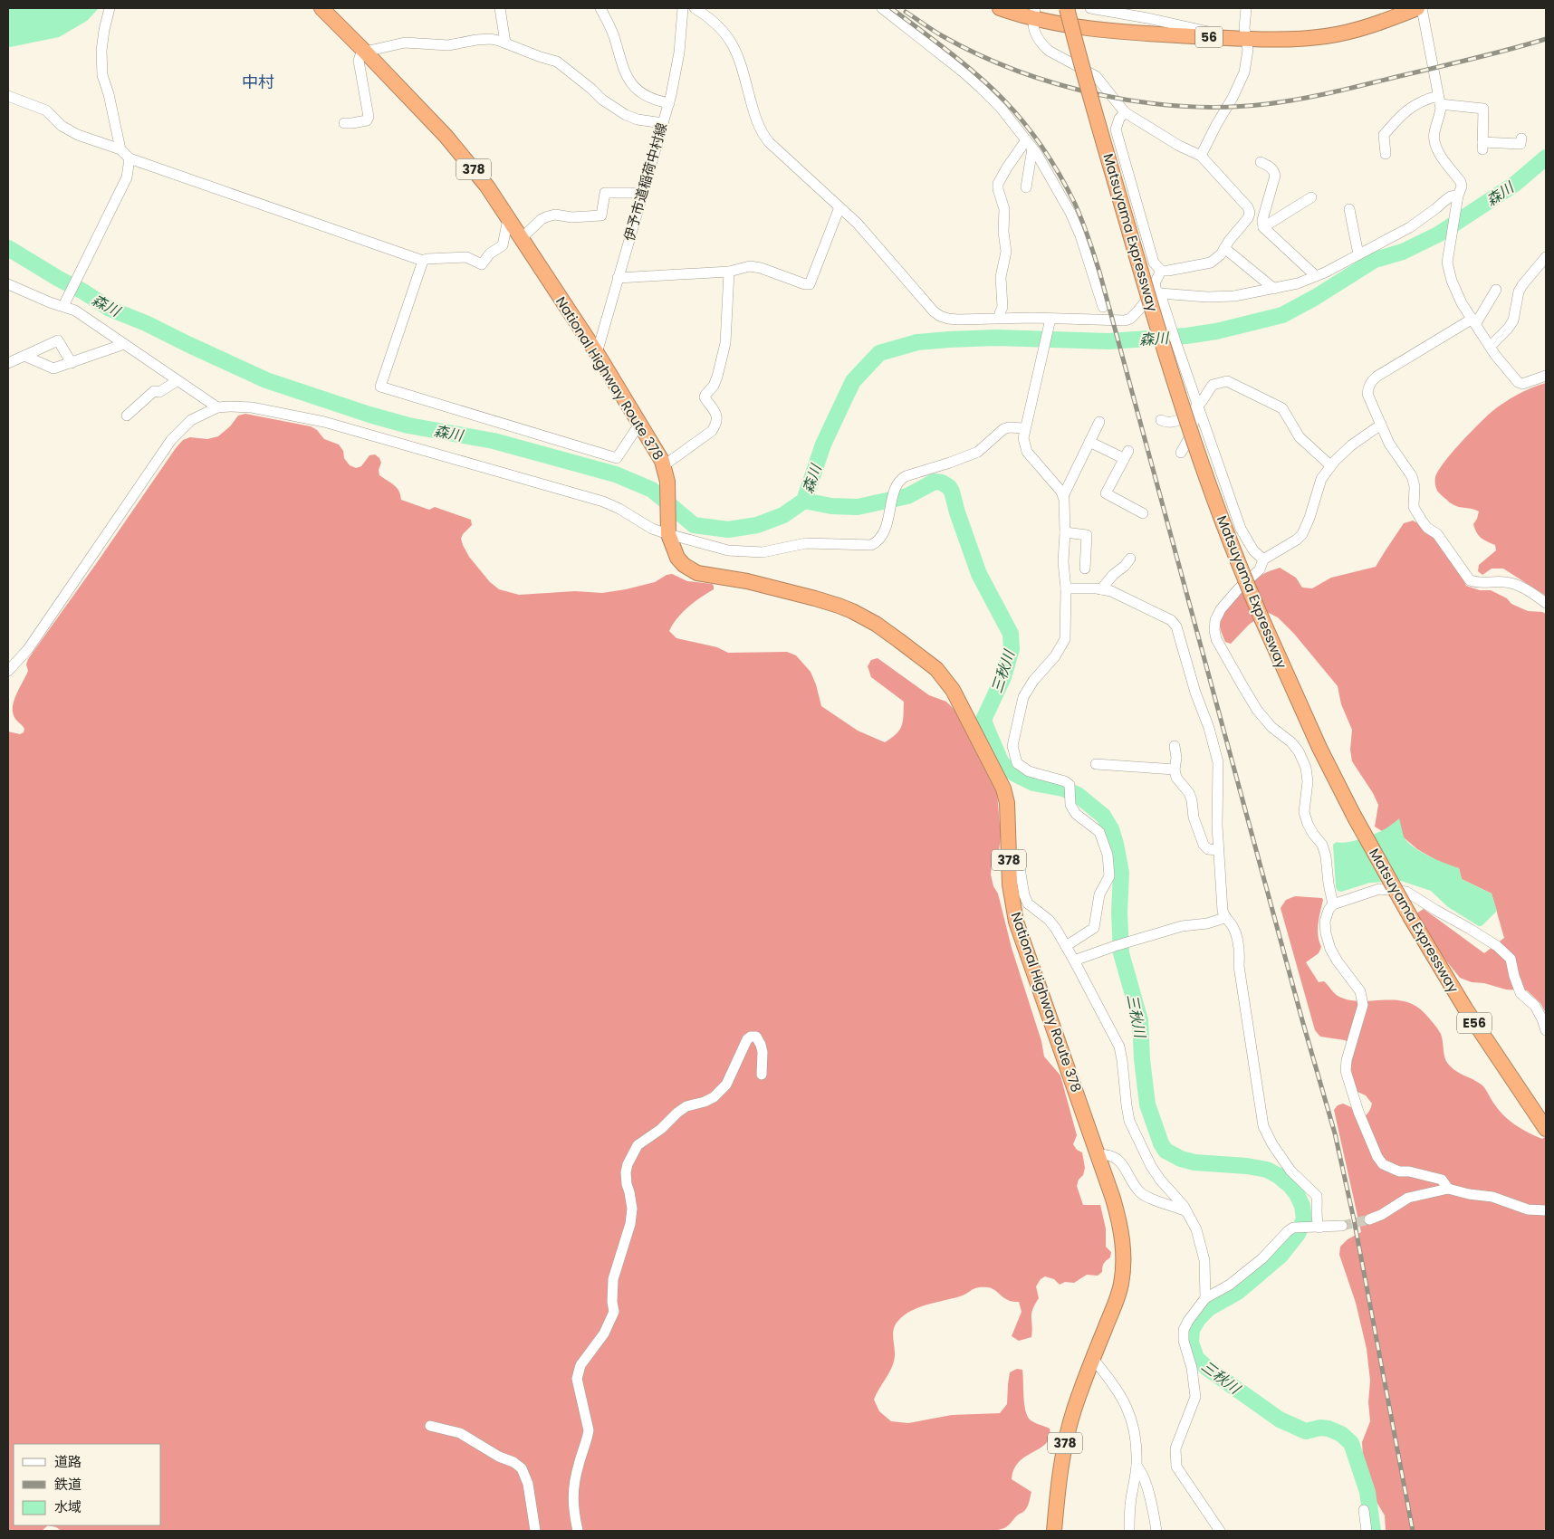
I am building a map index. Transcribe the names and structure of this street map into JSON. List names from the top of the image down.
{
  "streets": {
    "highway": [
      "56",
      "378",
      "Matsuyama Expressway",
      "National Highway Route 378",
      "E56"
    ],
    "street": ["伊予市道稲荷中村線"]
  },
  "crossings": [
    ["伊予市道稲荷中村線", "National Highway Route 378"]
  ],
  "districts": ["中村"],
  "water": ["森川", "三秋川"],
  "legend": ["道路", "鉄道", "水域"]
}
